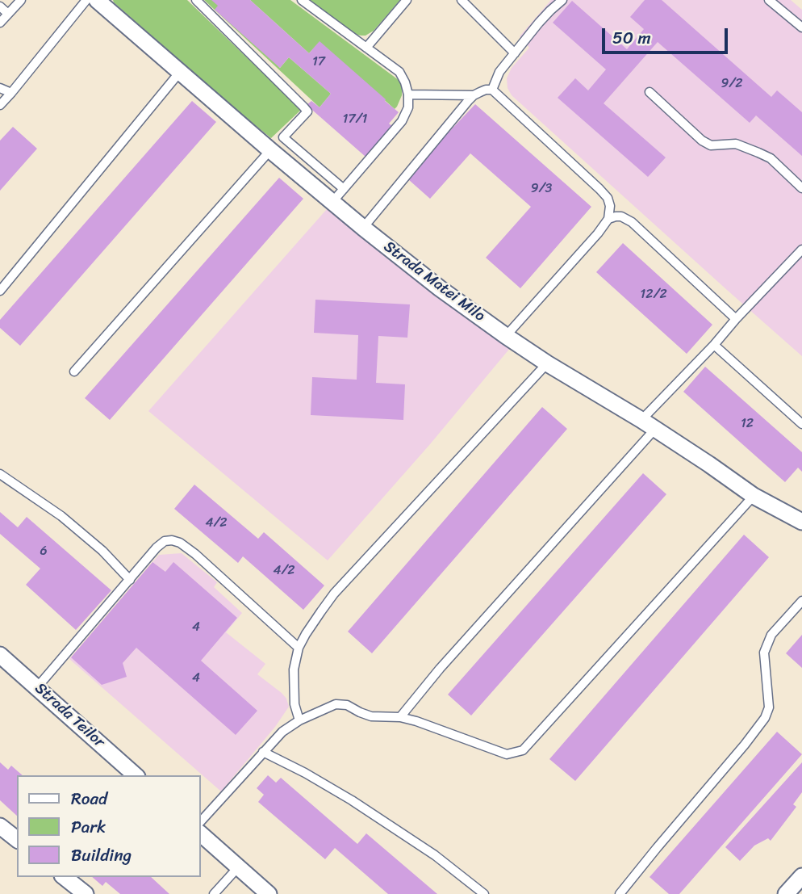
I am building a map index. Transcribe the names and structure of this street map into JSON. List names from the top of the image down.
{
  "streets": {
    "street": ["Strada Matei Milo", "Strada Teilor"]
  },
  "house_numbers": [
    "17",
    "9/2",
    "17/1",
    "9/3",
    "12/2",
    "12",
    "4/2",
    "6",
    "4/2",
    "4",
    "4"
  ],
  "legend": ["Road", "Park", "Building"],
  "scale_bar": "50 m"
}
